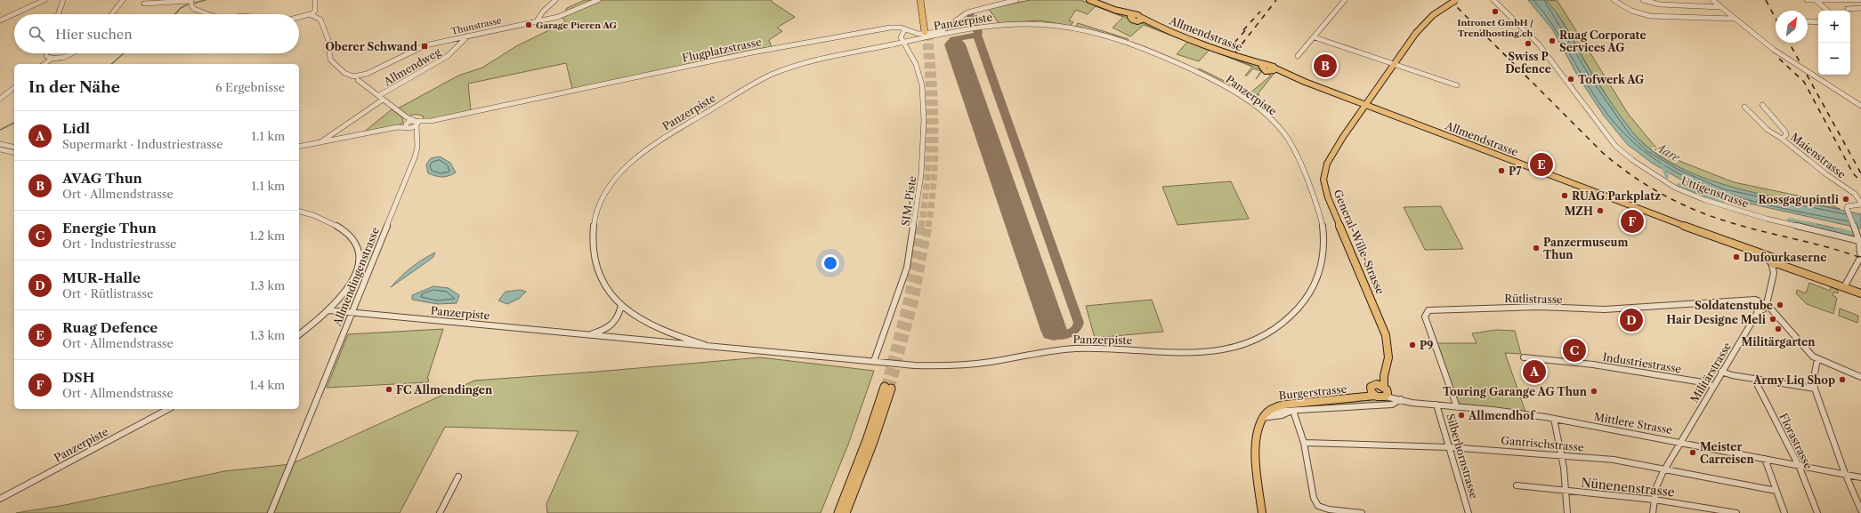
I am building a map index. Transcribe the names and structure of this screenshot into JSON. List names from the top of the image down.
{
  "streets": {
    "main road": ["Allmendstrasse", "General-Wille-Strasse", "Burgerstrasse"],
    "street": [
      "Panzerpiste",
      "Thunstrasse",
      "Flugplatzstrasse",
      "Allmendweg",
      "Maienstrasse",
      "Uttigenstrasse",
      "SIM-Piste",
      "Allmendingenstrasse",
      "Rütlistrasse",
      "Industriestrasse",
      "Militärstrasse",
      "Mittlere Strasse",
      "Florastrasse",
      "Gantrischstrasse",
      "Silberhornstrasse",
      "Nünenenstrasse"
    ]
  },
  "crossings": [
    ["Panzerpiste", "Flugplatzstrasse"],
    ["Panzerpiste", "SIM-Piste"],
    ["Panzerpiste", "Allmendingenstrasse"],
    ["Thunstrasse", "Allmendweg"],
    ["Allmendstrasse", "General-Wille-Strasse"],
    ["Flugplatzstrasse", "Allmendingenstrasse"],
    ["General-Wille-Strasse", "Burgerstrasse"],
    ["General-Wille-Strasse", "Mittlere Strasse"],
    ["Rütlistrasse", "Militärstrasse"],
    ["Rütlistrasse", "Mittlere Strasse"],
    ["Industriestrasse", "Militärstrasse"],
    ["Militärstrasse", "Mittlere Strasse"],
    ["Militärstrasse", "Gantrischstrasse"],
    ["Militärstrasse", "Nünenenstrasse"],
    ["Burgerstrasse", "Mittlere Strasse"],
    ["Mittlere Strasse", "Florastrasse"],
    ["Mittlere Strasse", "Silberhornstrasse"],
    ["Gantrischstrasse", "Silberhornstrasse"]
  ],
  "water": ["Aare"],
  "places": {
    "other": [
      "Intronet GmbH / Trendhosting.ch",
      "Garage Pieren AG",
      "Ruag Corporate Services AG",
      "Swiss P Defence",
      "Tofwerk AG",
      "P7",
      "RUAG Parkplatz",
      "Rossgagupintli",
      "MZH",
      "Panzermuseum Thun",
      "Dufourkaserne",
      "Soldatenstube",
      "Hair Designe Meli",
      "Militärgarten",
      "P9",
      "Army Liq Shop",
      "FC Allmendingen",
      "Touring Garange AG Thun",
      "Allmendhof",
      "Meister Carreisen"
    ],
    "transit": ["Oberer Schwand"]
  },
  "north": "top right",
  "page": {
    "map_buttons": ["+", "−"],
    "search": "Hier suchen",
    "pins": [
      "B",
      "E",
      "F",
      "D",
      "C",
      "A"
    ],
    "heading": ["In der Nähe", "6 Ergebnisse"],
    "list": [
      {
        "mark": "A",
        "name": "Lidl",
        "note": "Supermarkt · Industriestrasse",
        "value": "1.1 km"
      },
      {
        "mark": "B",
        "name": "AVAG Thun",
        "note": "Ort · Allmendstrasse",
        "value": "1.1 km"
      },
      {
        "mark": "C",
        "name": "Energie Thun",
        "note": "Ort · Industriestrasse",
        "value": "1.2 km"
      },
      {
        "mark": "D",
        "name": "MUR-Halle",
        "note": "Ort · Rütlistrasse",
        "value": "1.3 km"
      },
      {
        "mark": "E",
        "name": "Ruag Defence",
        "note": "Ort · Allmendstrasse",
        "value": "1.3 km"
      },
      {
        "mark": "F",
        "name": "DSH",
        "note": "Ort · Allmendstrasse",
        "value": "1.4 km"
      }
    ]
  }
}
